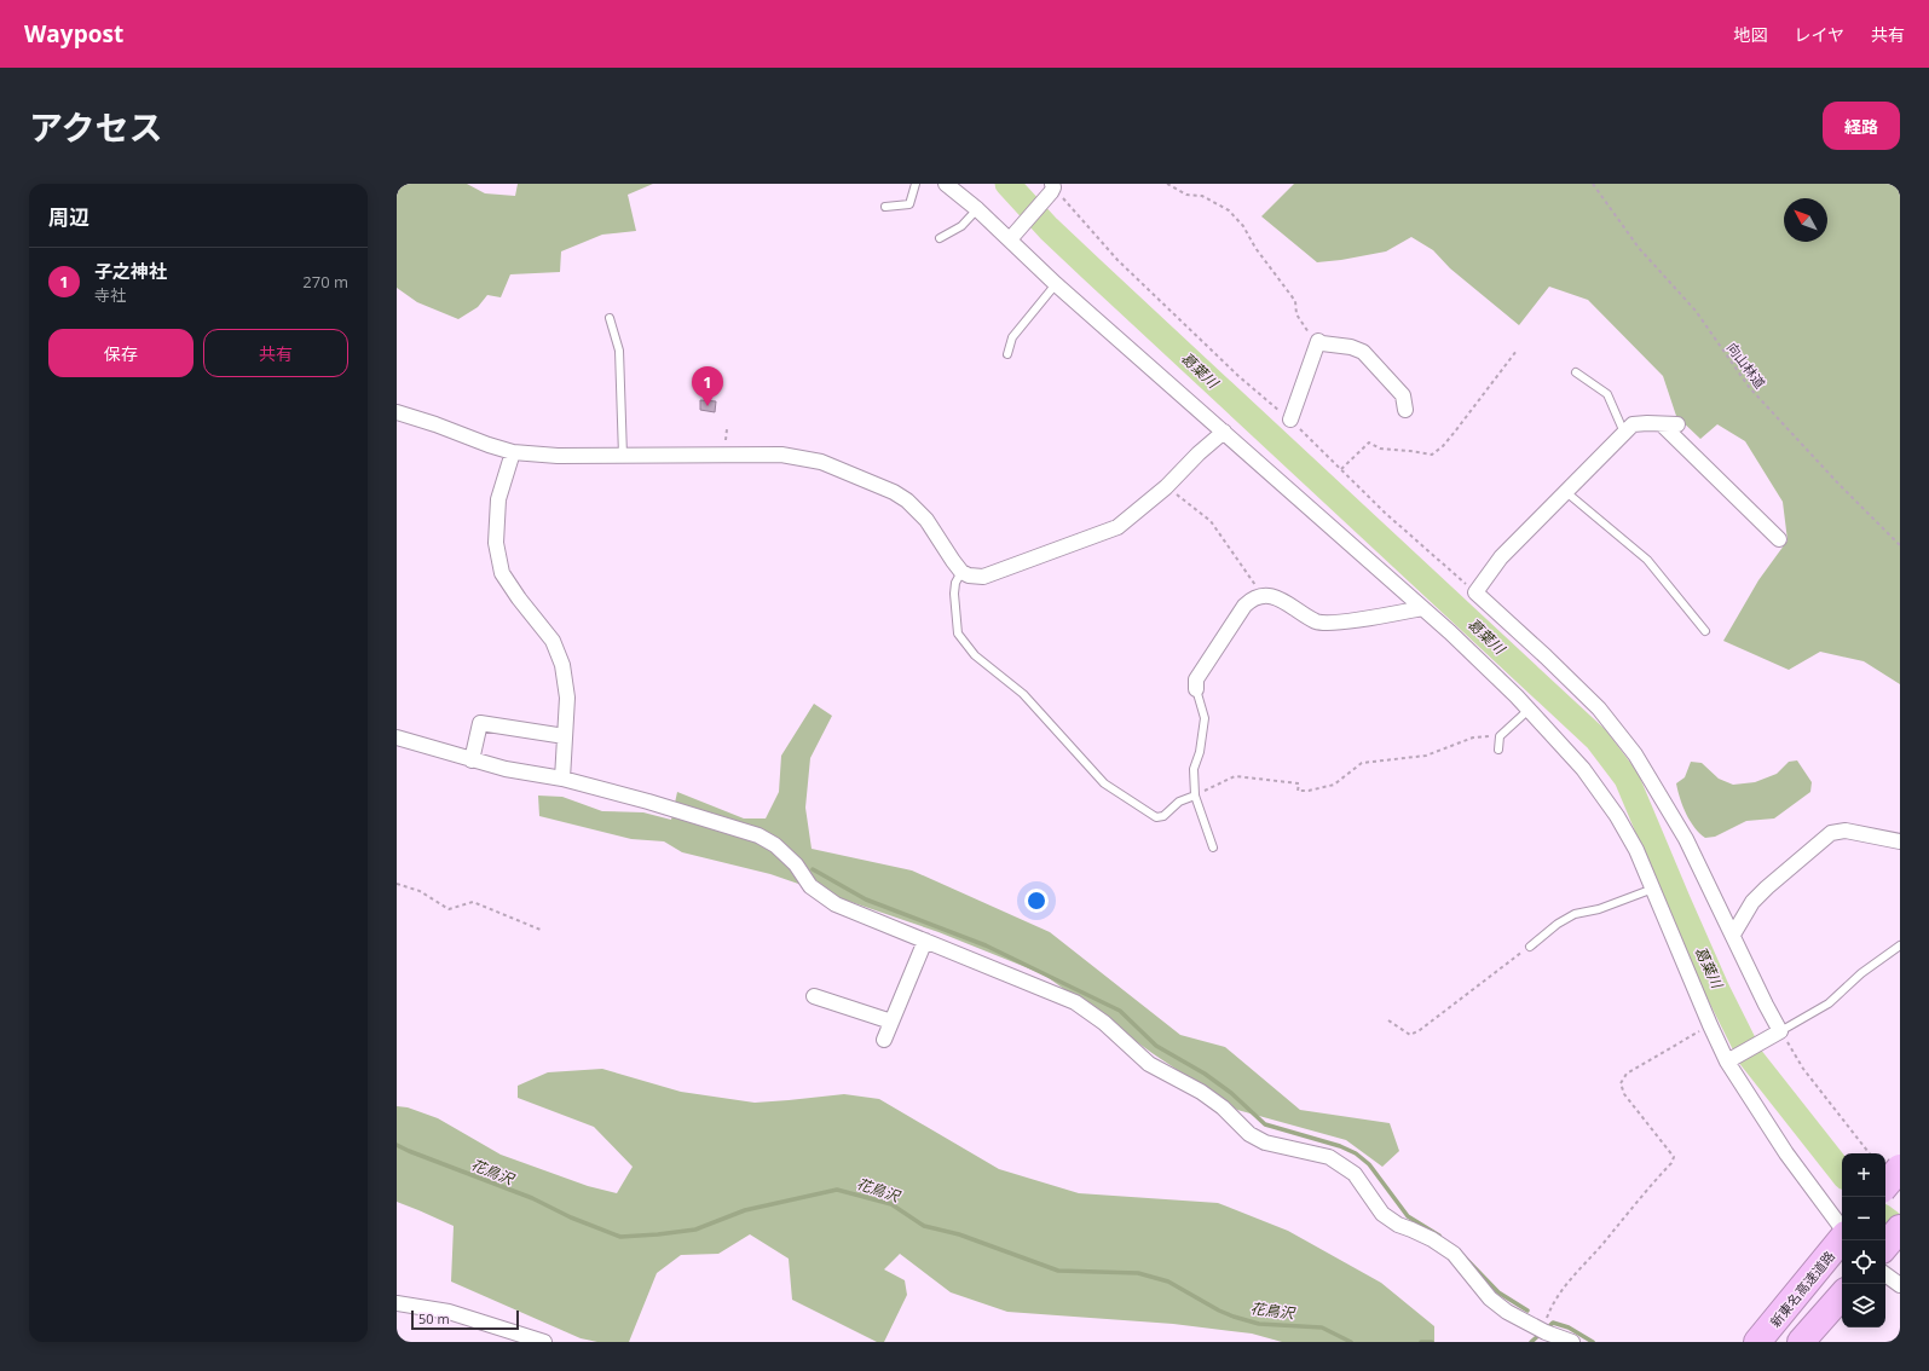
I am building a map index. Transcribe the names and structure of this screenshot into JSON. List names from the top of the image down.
{
  "streets": {
    "highway": ["新東名高速道路"],
    "path": ["向山林道"]
  },
  "water": ["葛葉川", "花鳥沢"],
  "scale_bar": "50 m",
  "north": "top left",
  "page": {
    "header": "Waypost",
    "nav": ["地図", "レイヤ", "共有"],
    "title": "アクセス",
    "buttons": [
      "経路",
      ["保存", "共有"]
    ],
    "heading": "周辺",
    "list": [
      {
        "mark": "1",
        "name": "子之神社",
        "note": "寺社",
        "value": "270 m"
      }
    ],
    "pins": "1",
    "map_buttons": ["+", "−"],
    "scale": "50 m"
  }
}
